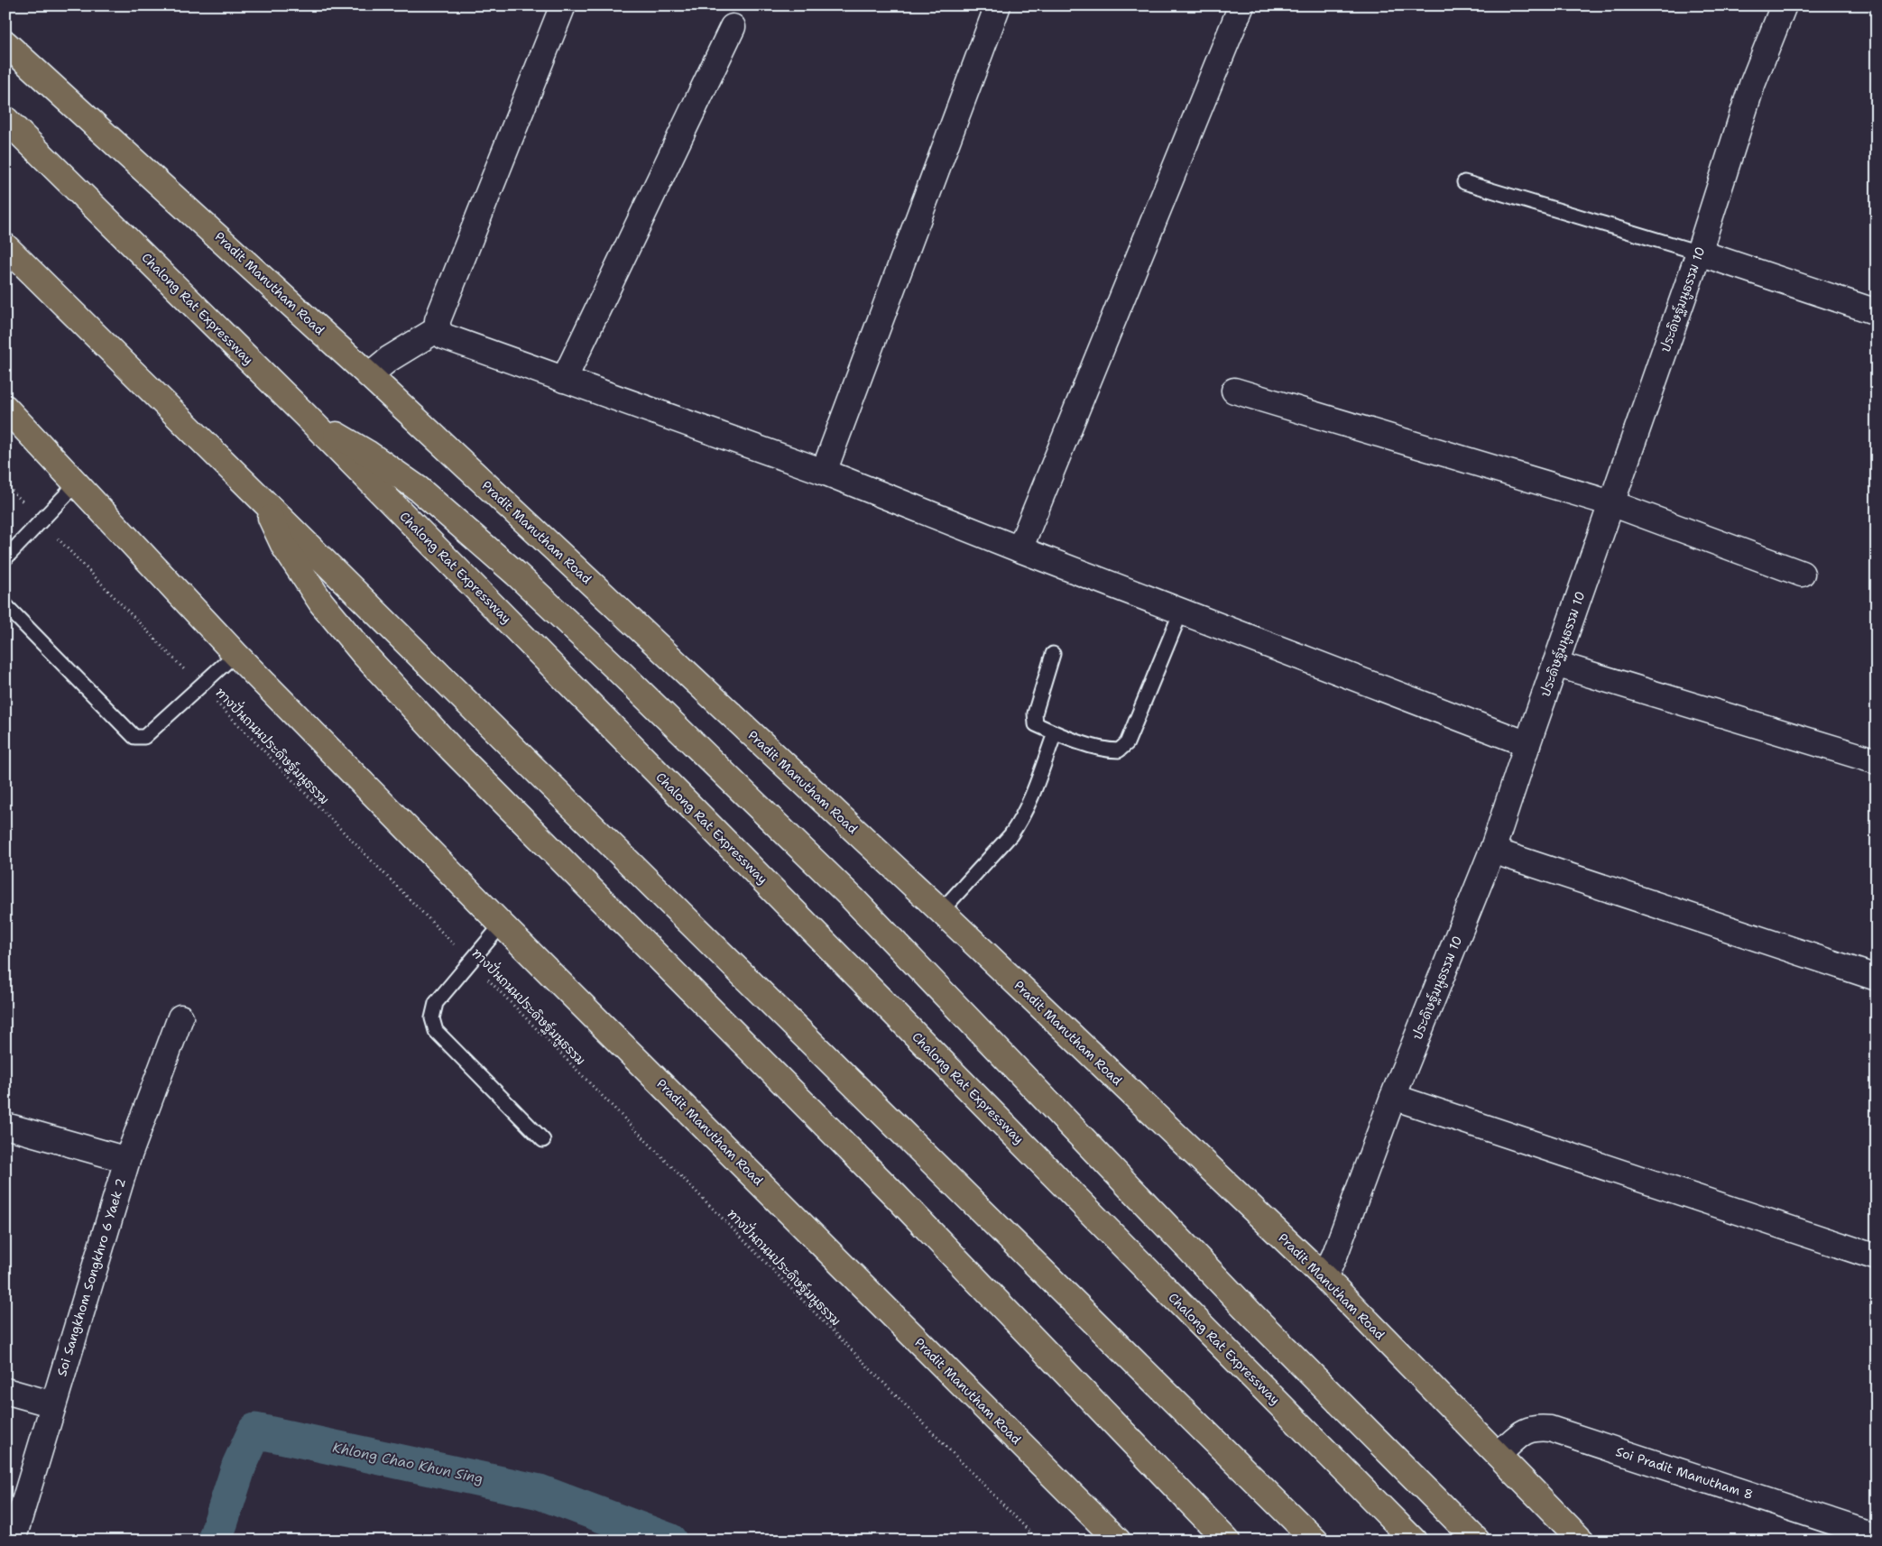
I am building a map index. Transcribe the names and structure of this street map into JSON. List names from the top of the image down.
{
  "streets": {
    "main road": ["Pradit Manutham Road", "Chalong Rat Expressway"],
    "street": ["ประดิษฐ์มนูธรรม 10", "Soi Sangkhom Songkhro 6 Yaek 2", "Soi Pradit Manutham 8"],
    "path": ["ทางปั่นถนนประดิษฐ์มนูธรรม"]
  },
  "crossings": [
    ["Pradit Manutham Road", "ประดิษฐ์มนูธรรม 10"],
    ["Pradit Manutham Road", "Soi Pradit Manutham 8"]
  ],
  "water": ["Khlong Chao Khun Sing"]
}
